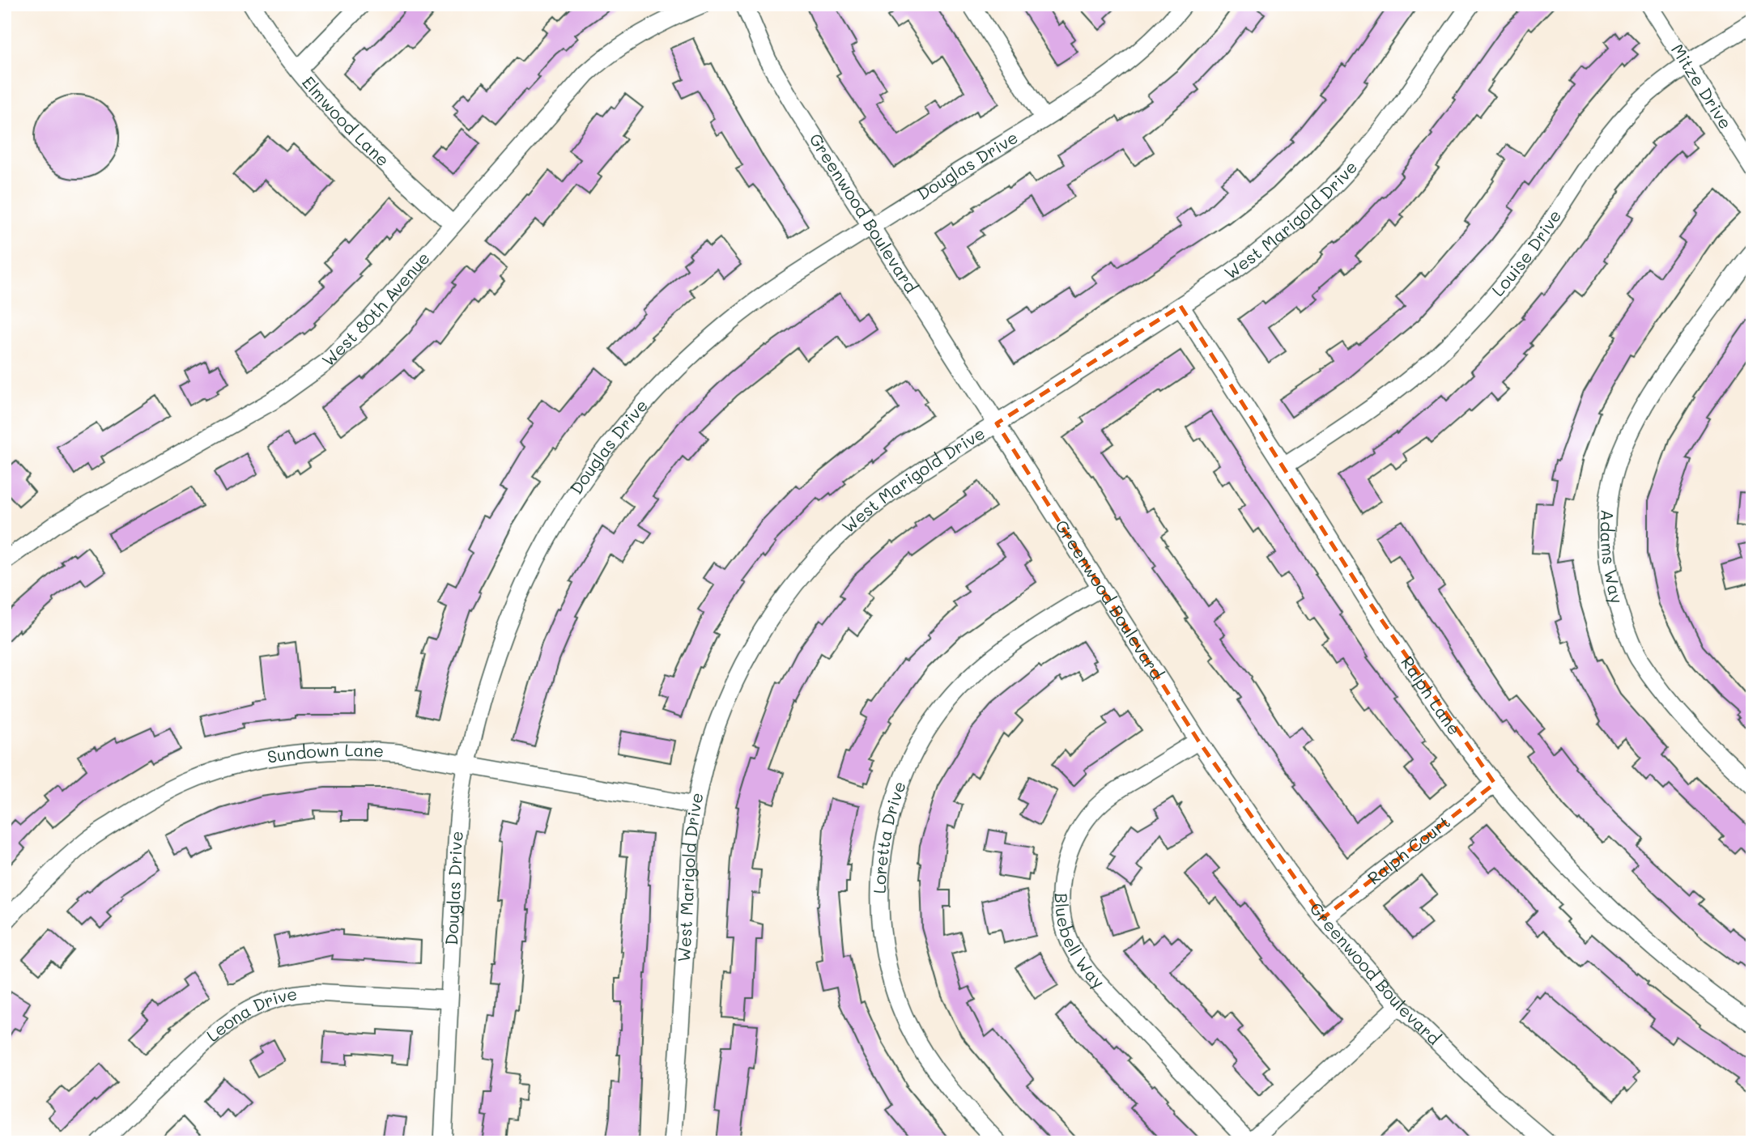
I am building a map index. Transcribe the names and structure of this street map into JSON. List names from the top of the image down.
{
  "streets": {
    "street": [
      "Mitze Drive",
      "Elmwood Lane",
      "Douglas Drive",
      "Greenwood Boulevard",
      "West Marigold Drive",
      "Louise Drive",
      "West 80th Avenue",
      "Adams Way",
      "Ralph Lane",
      "Sundown Lane",
      "Loretta Drive",
      "Ralph Court",
      "Bluebell Way",
      "Leona Drive"
    ]
  },
  "crossings": [
    ["Mitze Drive", "Louise Drive"],
    ["Elmwood Lane", "West 80th Avenue"],
    ["Douglas Drive", "Greenwood Boulevard"],
    ["Douglas Drive", "Sundown Lane"],
    ["Douglas Drive", "Leona Drive"],
    ["Greenwood Boulevard", "West Marigold Drive"],
    ["Greenwood Boulevard", "Loretta Drive"],
    ["Greenwood Boulevard", "Ralph Court"],
    ["Greenwood Boulevard", "Bluebell Way"],
    ["West Marigold Drive", "Ralph Lane"],
    ["West Marigold Drive", "Sundown Lane"],
    ["Louise Drive", "Ralph Lane"],
    ["Ralph Lane", "Ralph Court"]
  ]
}
